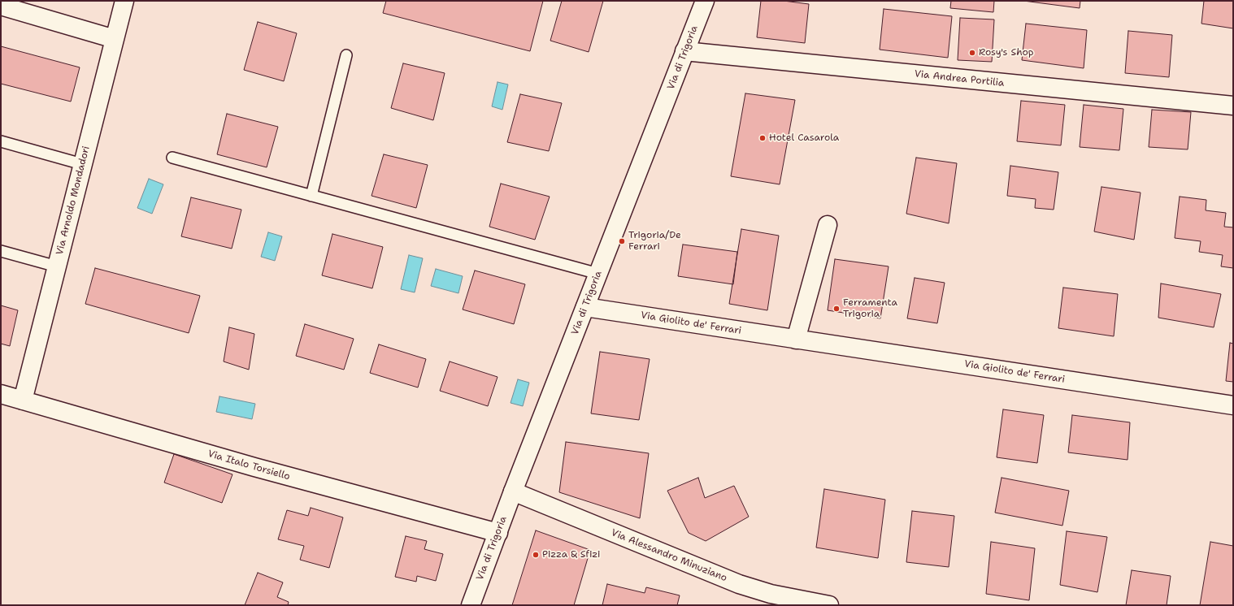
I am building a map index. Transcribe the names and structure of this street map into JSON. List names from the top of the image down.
{
  "streets": {
    "street": [
      "Via di Trigoria",
      "Via Andrea Portilia",
      "Via Arnoldo Mondadori",
      "Via Giolito de' Ferrari",
      "Via Italo Torsiello",
      "Via Alessandro Minuziano"
    ]
  },
  "crossings": [
    ["Via di Trigoria", "Via Andrea Portilia"],
    ["Via di Trigoria", "Via Giolito de' Ferrari"],
    ["Via di Trigoria", "Via Italo Torsiello"],
    ["Via di Trigoria", "Via Alessandro Minuziano"],
    ["Via Arnoldo Mondadori", "Via Italo Torsiello"]
  ],
  "places": [
    "Rosy's Shop",
    "Hotel Casarola",
    "Trigoria/De Ferrari",
    "Ferramenta Trigoria",
    "Pizza & Sfizi"
  ]
}
